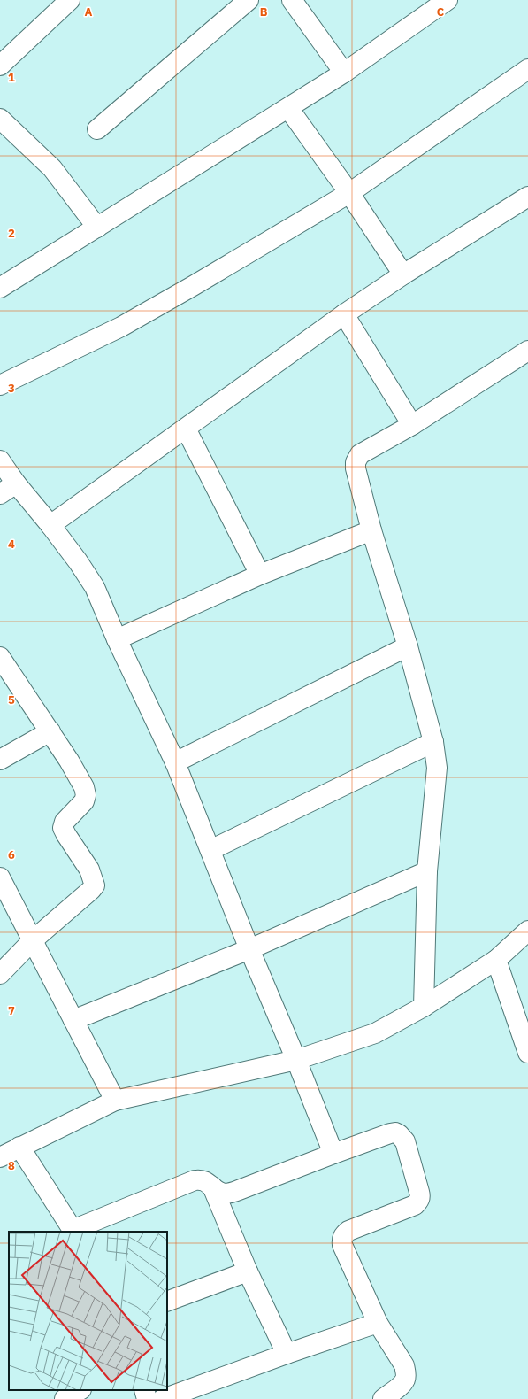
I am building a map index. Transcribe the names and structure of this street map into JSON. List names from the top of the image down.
{
  "grid": {
    "columns": ["A", "B", "C"],
    "rows": [
      "1",
      "2",
      "3",
      "4",
      "5",
      "6",
      "7",
      "8"
    ]
  }
}
